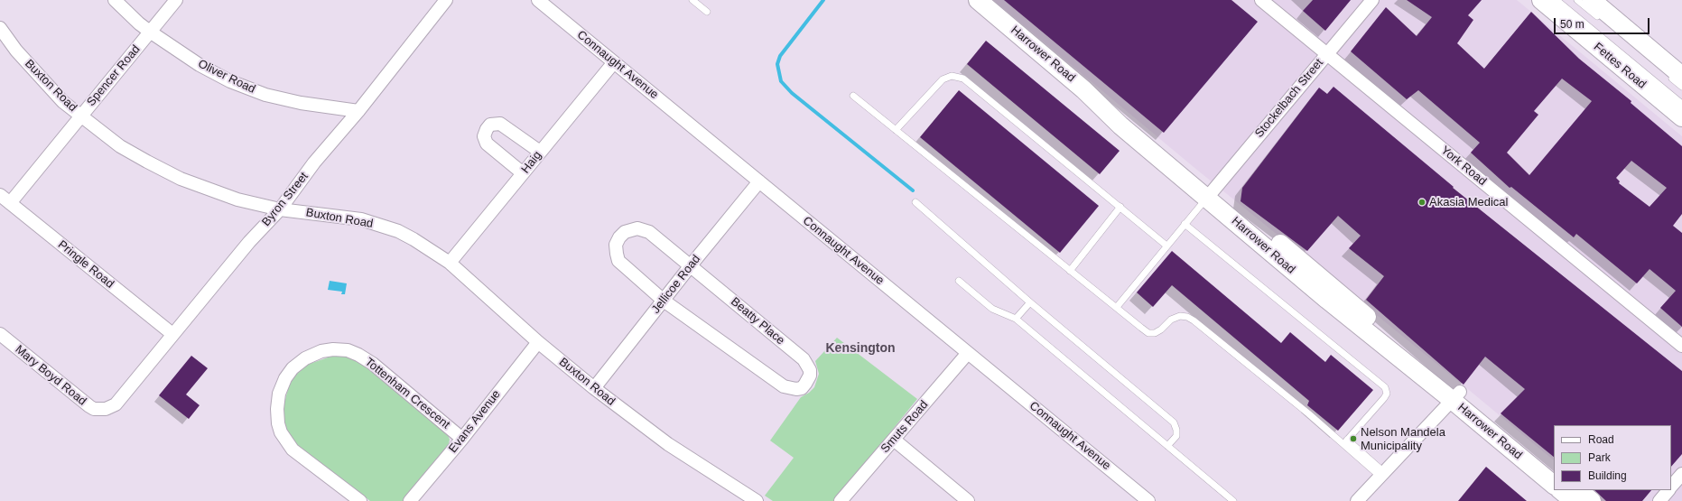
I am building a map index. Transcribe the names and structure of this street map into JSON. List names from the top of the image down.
{
  "streets": {
    "main road": ["Harrower Road", "Fettes Road"],
    "street": [
      "Connaught Avenue",
      "Spencer Road",
      "Oliver Road",
      "Buxton Road",
      "Stockelbach Street",
      "Haig",
      "York Road",
      "Byron Street",
      "Pringle Road",
      "Jellicoe Road",
      "Beatty Place",
      "Mary Boyd Road",
      "Tottenham Crescent",
      "Evans Avenue",
      "Smuts Road"
    ]
  },
  "crossings": [
    ["Harrower Road", "Stockelbach Street"],
    ["Connaught Avenue", "Haig"],
    ["Connaught Avenue", "Jellicoe Road"],
    ["Connaught Avenue", "Smuts Road"],
    ["Spencer Road", "Oliver Road"],
    ["Spencer Road", "Buxton Road"],
    ["Spencer Road", "Pringle Road"],
    ["Oliver Road", "Byron Street"],
    ["Buxton Road", "Haig"],
    ["Buxton Road", "Byron Street"],
    ["Buxton Road", "Jellicoe Road"],
    ["Buxton Road", "Evans Avenue"],
    ["Stockelbach Street", "York Road"],
    ["Byron Street", "Pringle Road"],
    ["Byron Street", "Mary Boyd Road"],
    ["Jellicoe Road", "Beatty Place"],
    ["Tottenham Crescent", "Evans Avenue"]
  ],
  "districts": ["Kensington"],
  "places": ["Akasia Medical", "Nelson Mandela Municipality"],
  "legend": ["Road", "Park", "Building"],
  "scale_bar": "50 m"
}
